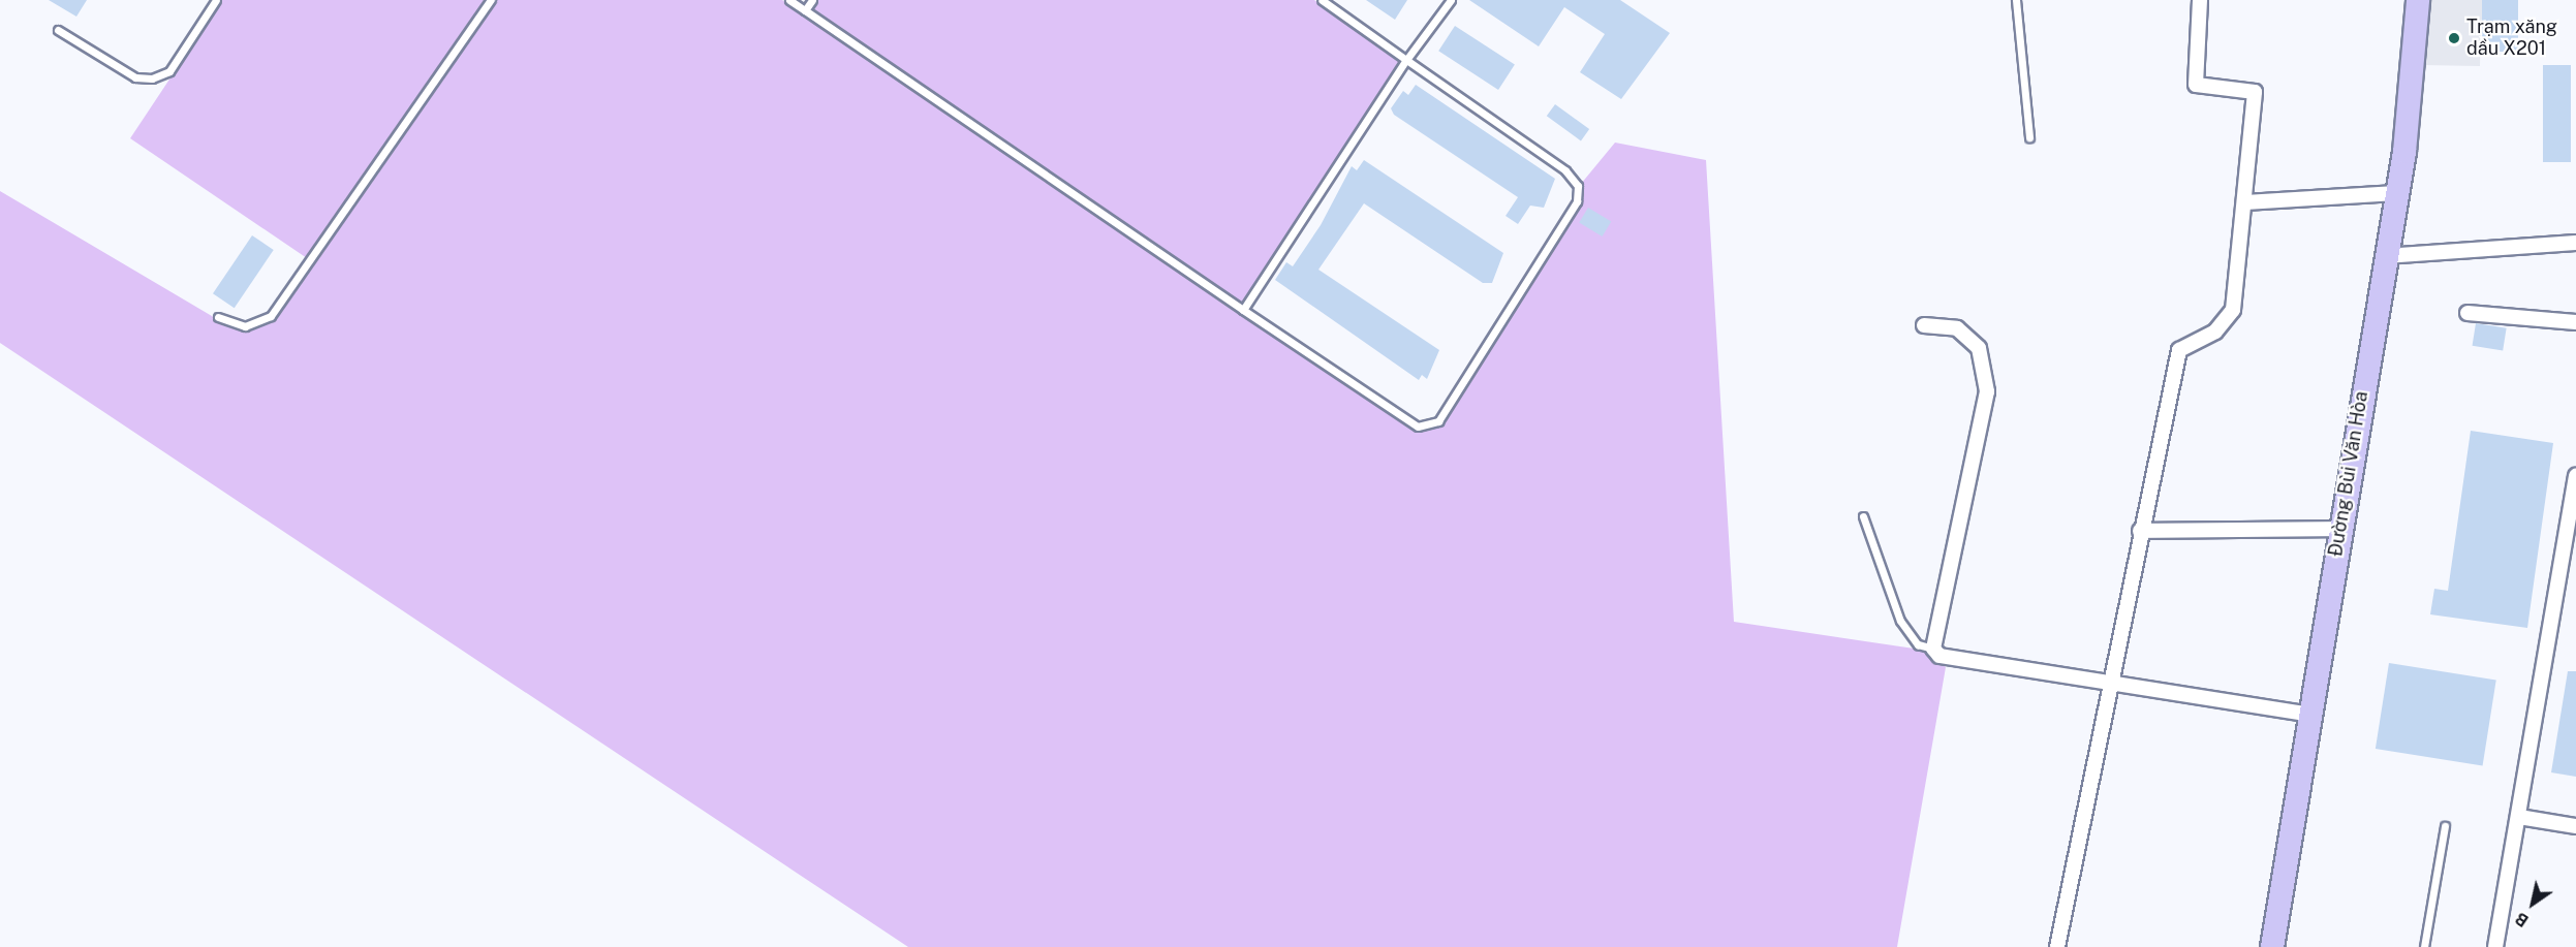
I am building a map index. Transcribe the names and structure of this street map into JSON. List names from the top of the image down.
{
  "streets": {
    "main road": ["Đường Bùi Văn Hòa"]
  },
  "places": ["Trạm xăng dầu X201"],
  "north": "bottom left"
}
